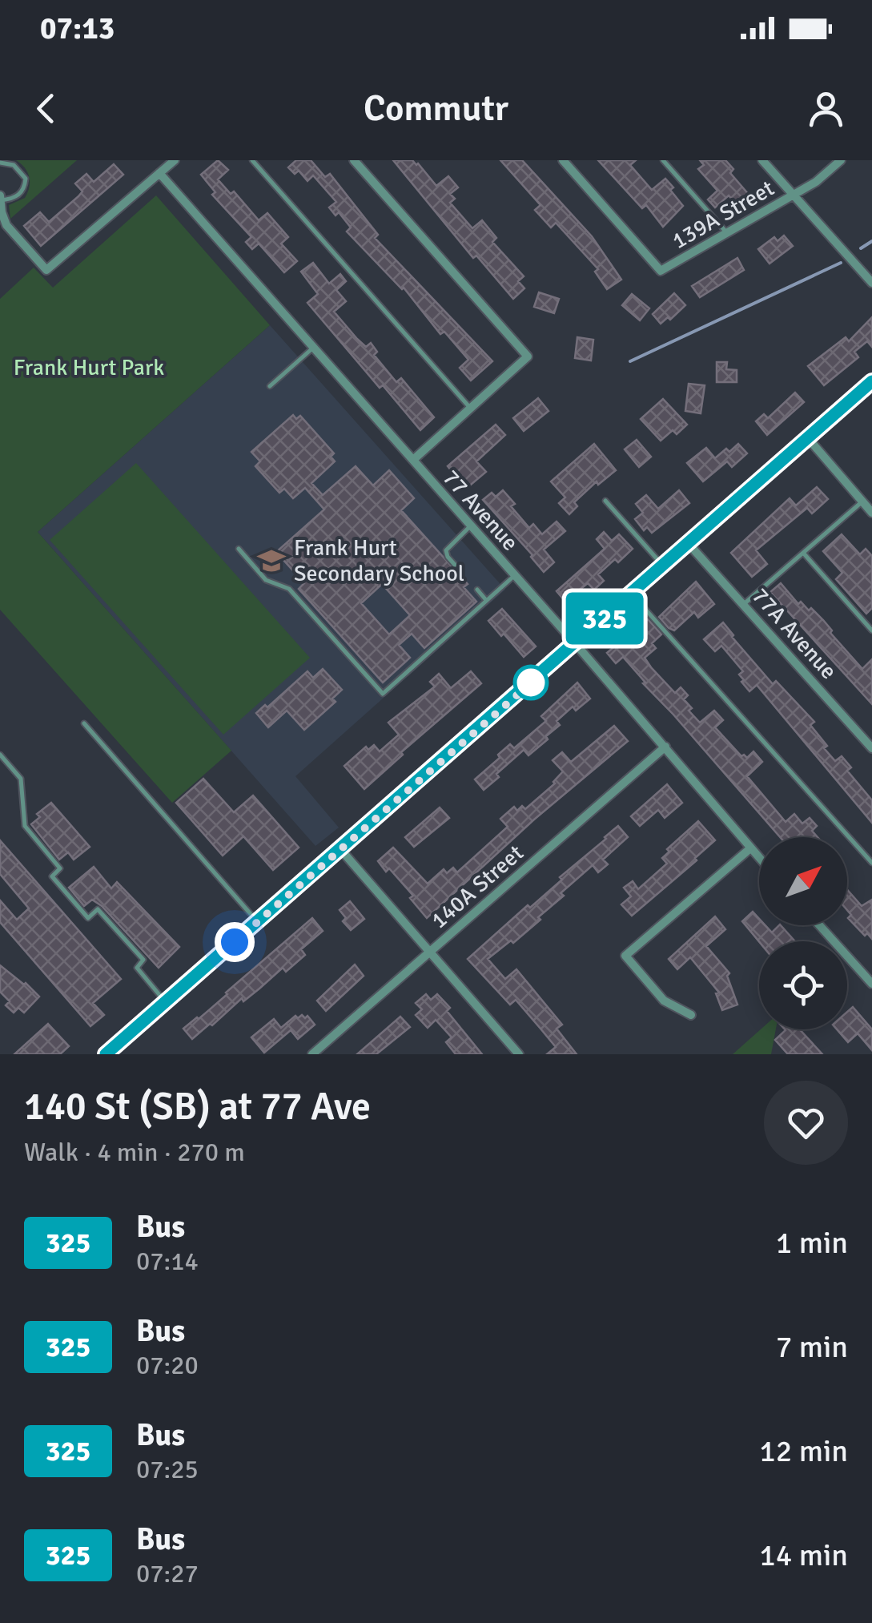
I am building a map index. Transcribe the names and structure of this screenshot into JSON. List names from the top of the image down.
{
  "streets": {
    "street": [
      "139A Street",
      "77 Avenue",
      "77A Avenue",
      "140A Street"
    ]
  },
  "crossings": [
    ["77 Avenue", "140A Street"]
  ],
  "parks": ["Frank Hurt Park"],
  "places": {
    "school or university": ["Frank Hurt Secondary School"]
  },
  "lines": ["bus line 325"],
  "north": "top right",
  "page": {
    "status": "07:13",
    "header": "Commutr",
    "on_map": "325",
    "heading": ["140 St (SB) at 77 Ave", "Walk · 4 min · 270 m"],
    "list": [
      {
        "mark": "325",
        "name": "Bus",
        "note": "07:14",
        "value": "1 min"
      },
      {
        "mark": "325",
        "name": "Bus",
        "note": "07:20",
        "value": "7 min"
      },
      {
        "mark": "325",
        "name": "Bus",
        "note": "07:25",
        "value": "12 min"
      },
      {
        "mark": "325",
        "name": "Bus",
        "note": "07:27",
        "value": "14 min"
      }
    ]
  }
}
